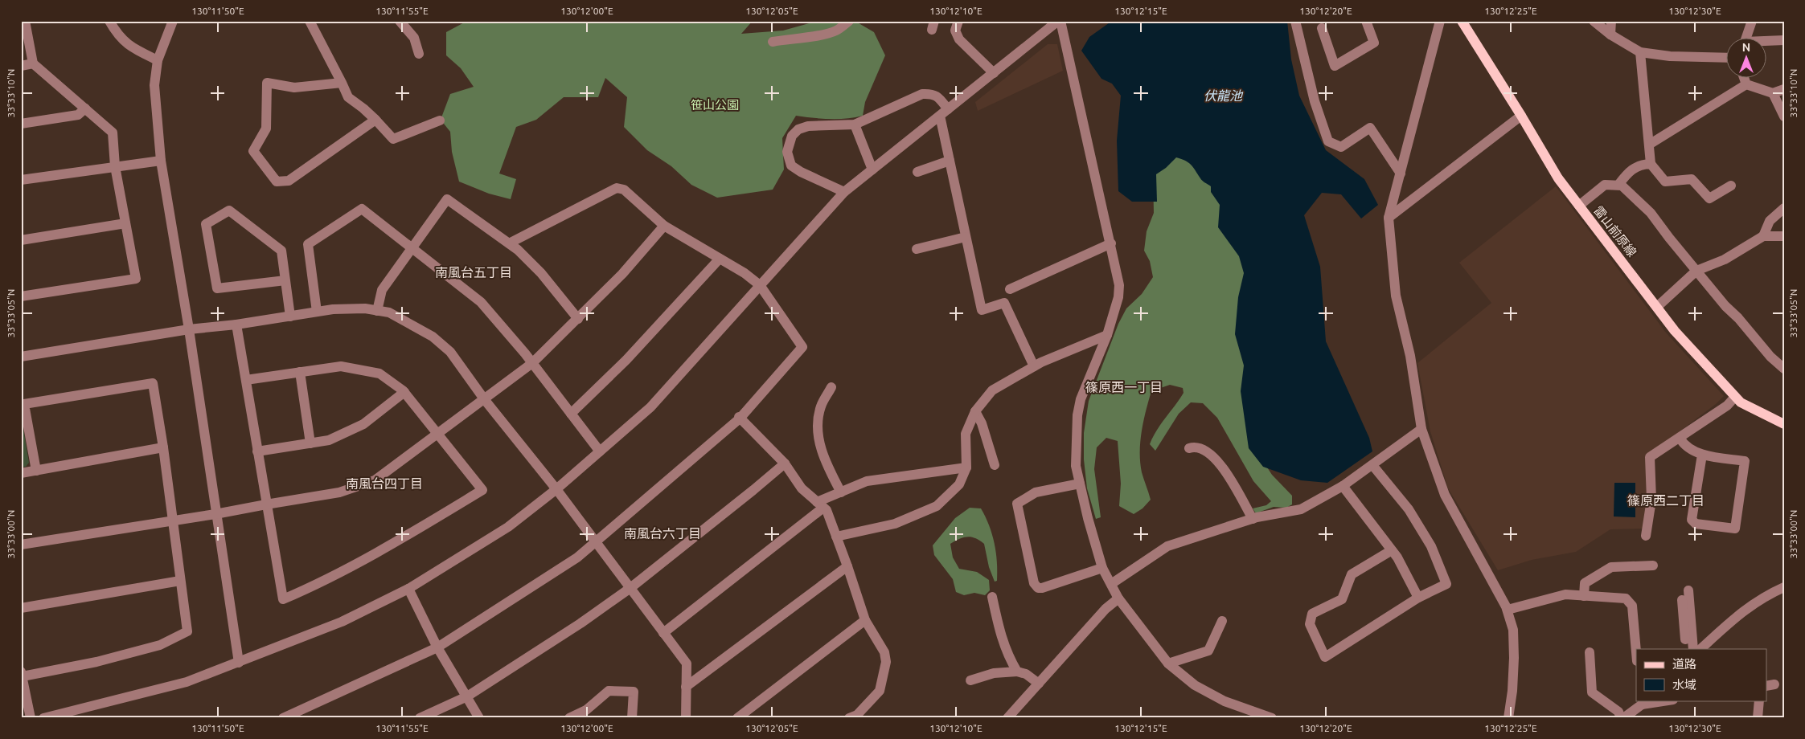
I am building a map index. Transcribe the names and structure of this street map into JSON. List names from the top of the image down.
{
  "streets": {
    "main road": ["雷山前原線"]
  },
  "districts": [
    "南風台五丁目",
    "篠原西一丁目",
    "南風台四丁目",
    "篠原西二丁目",
    "南風台六丁目"
  ],
  "water": ["伏龍池"],
  "parks": ["笹山公園"],
  "legend": ["道路", "水域"],
  "north": "top",
  "coordinates": [
    "130°11'50\"E",
    "130°11'55\"E",
    "130°12'00\"E",
    "130°12'05\"E",
    "130°12'10\"E",
    "130°12'15\"E",
    "130°12'20\"E",
    "130°12'25\"E",
    "130°12'30\"E",
    "33°33'10\"N",
    "33°33'05\"N",
    "33°33'00\"N"
  ]
}
